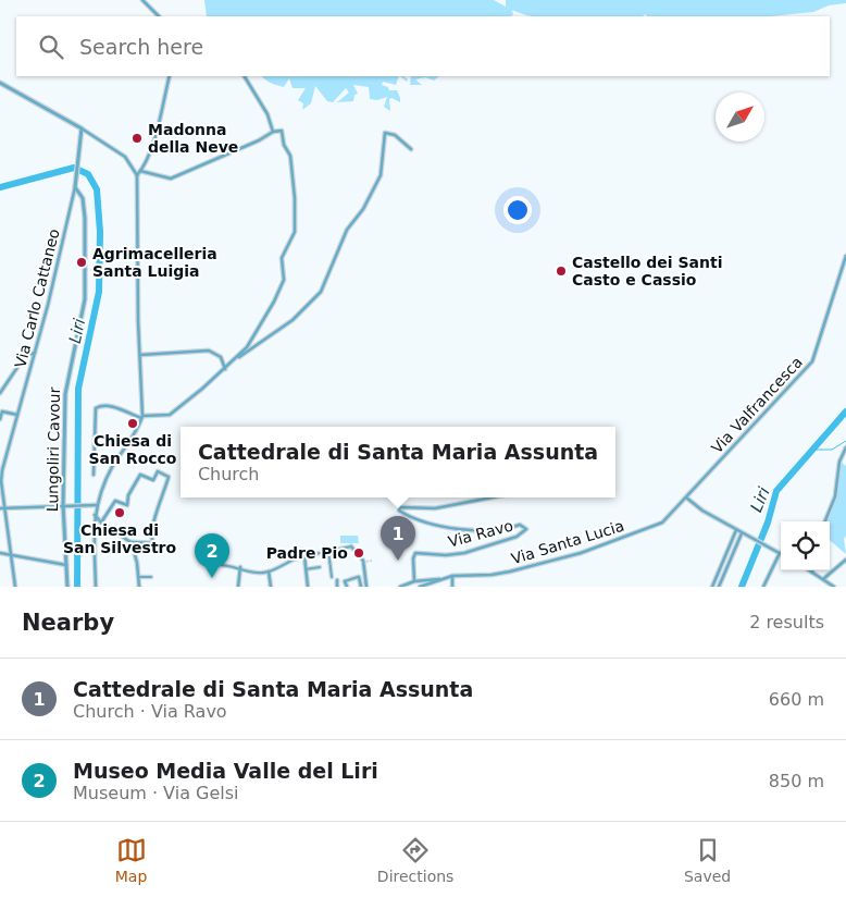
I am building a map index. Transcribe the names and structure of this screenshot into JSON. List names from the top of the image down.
{
  "streets": {
    "street": [
      "Via Carlo Cattaneo",
      "Via Valfrancesca",
      "Lungoliri Cavour",
      "Via Ravo",
      "Via Santa Lucia"
    ]
  },
  "crossings": [
    ["Via Carlo Cattaneo", "Lungoliri Cavour"],
    ["Via Valfrancesca", "Via Santa Lucia"]
  ],
  "water": ["Liri"],
  "places": [
    "Madonna della Neve",
    "Agrimacelleria Santa Luigia",
    "Castello dei Santi Casto e Cassio",
    "Chiesa di San Rocco",
    "Chiesa di San Silvestro",
    "Padre Pio"
  ],
  "north": "top right",
  "page": {
    "search": "Search here",
    "popup": ["Cattedrale di Santa Maria Assunta", "Church"],
    "pins": ["1", "2"],
    "heading": ["Nearby", "2 results"],
    "list": [
      {
        "mark": "1",
        "name": "Cattedrale di Santa Maria Assunta",
        "note": "Church · Via Ravo",
        "value": "660 m"
      },
      {
        "mark": "2",
        "name": "Museo Media Valle del Liri",
        "note": "Museum · Via Gelsi",
        "value": "850 m"
      }
    ],
    "nav": ["Map", "Directions", "Saved"]
  }
}
